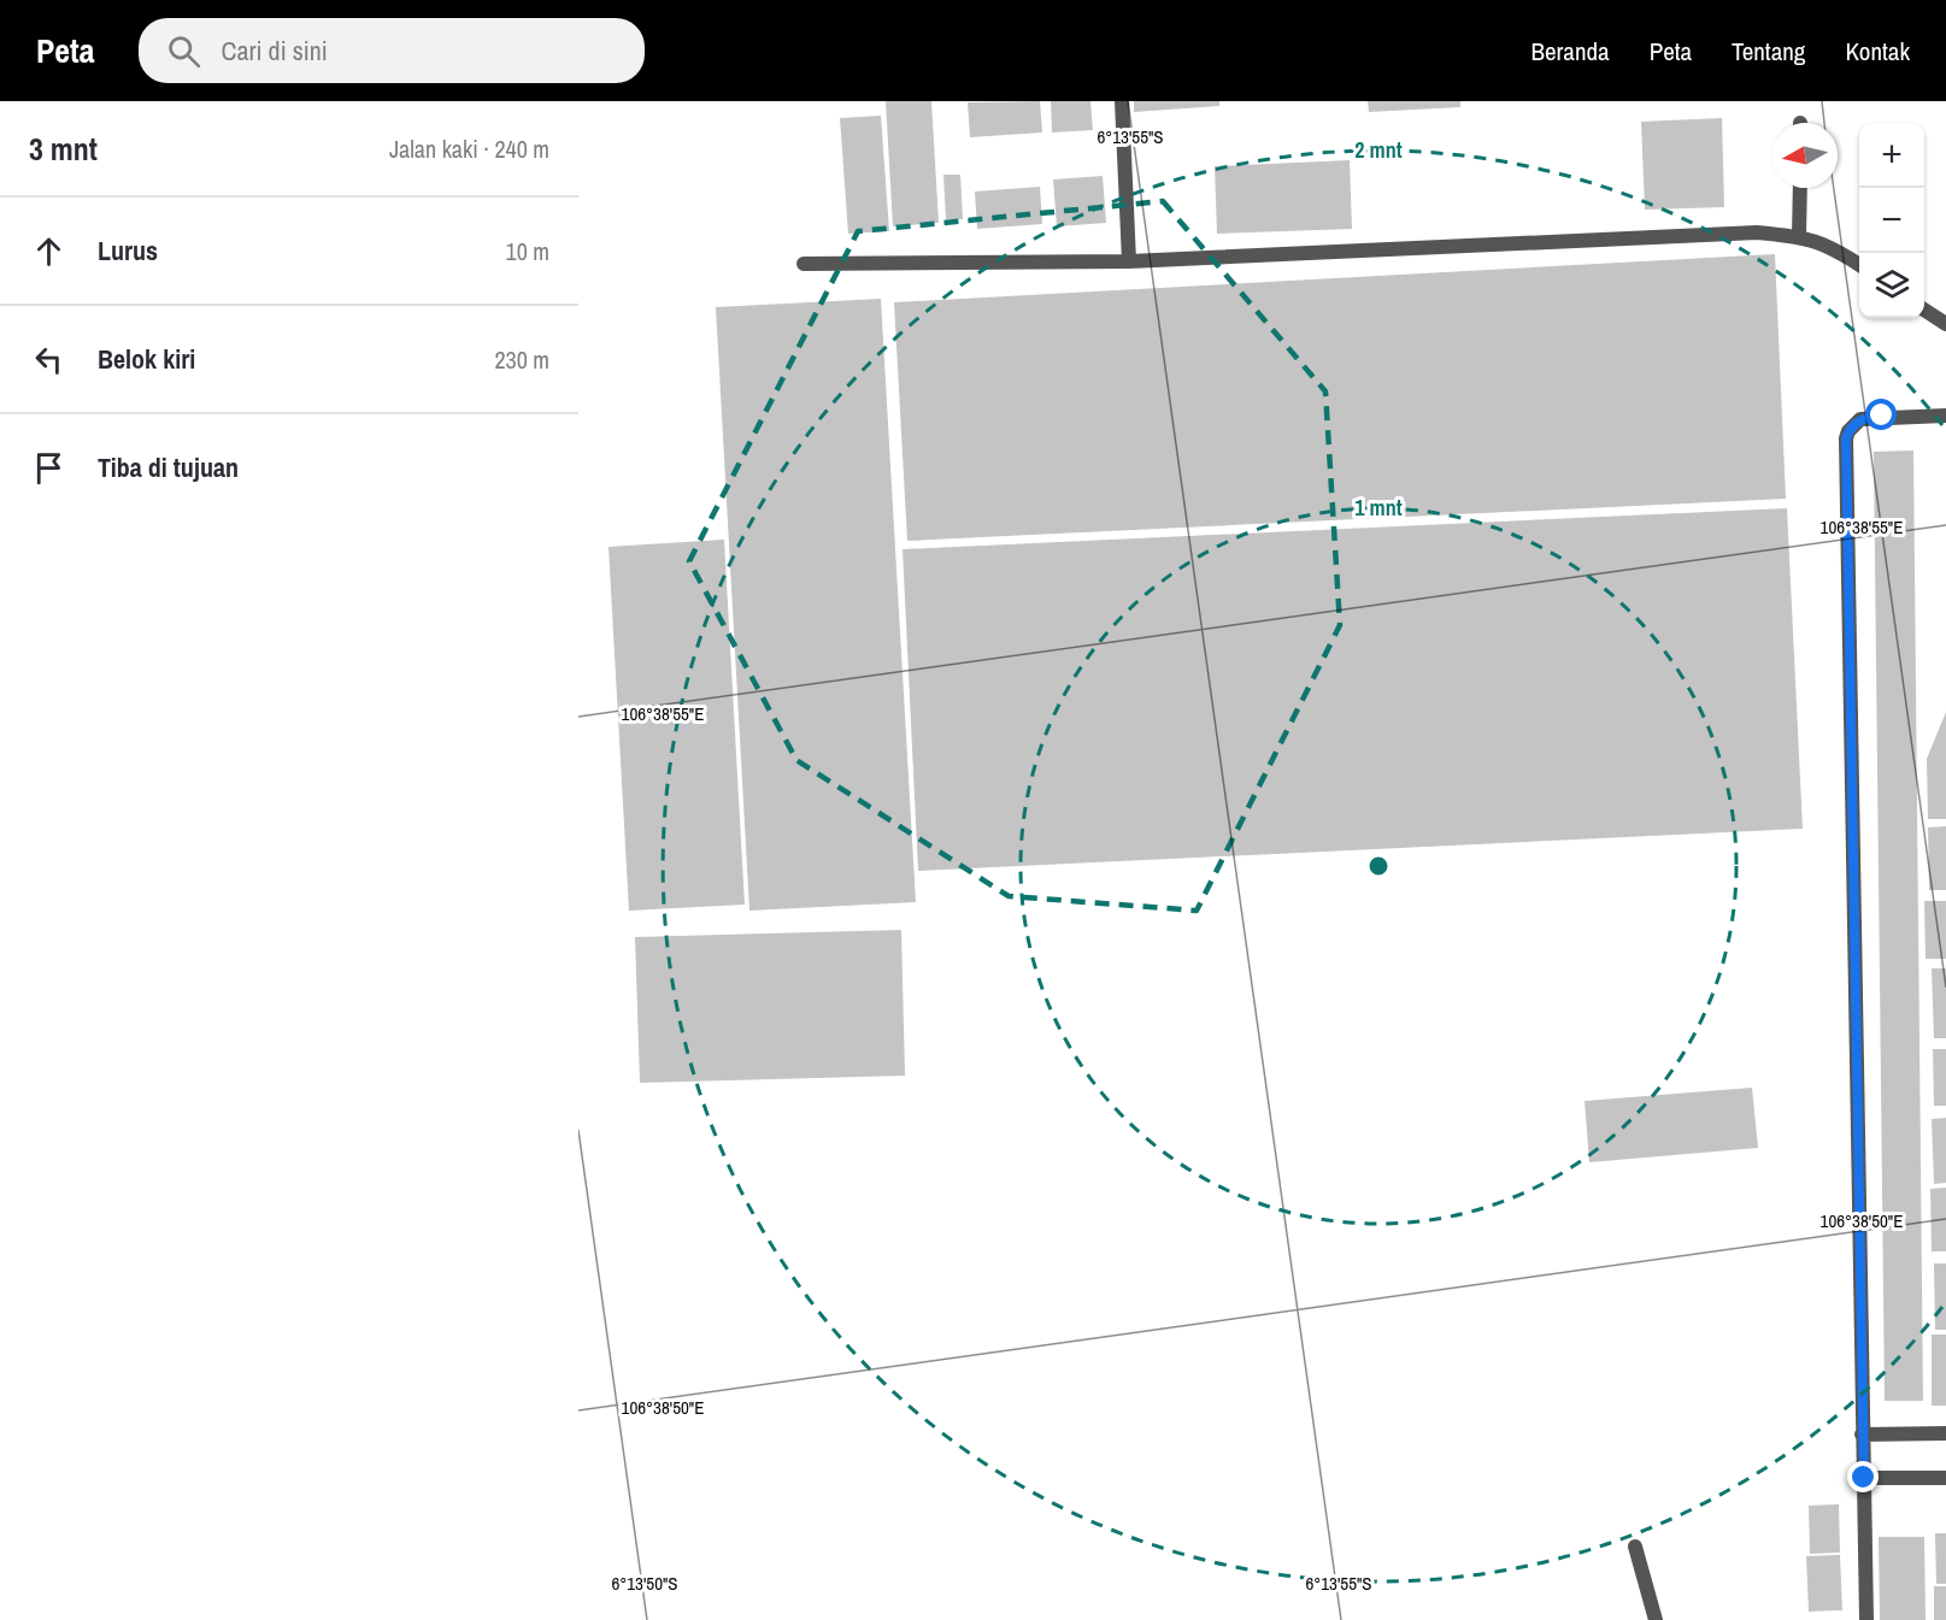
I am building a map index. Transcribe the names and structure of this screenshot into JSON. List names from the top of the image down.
{
  "north": "left",
  "page": {
    "header": "Peta",
    "search": "Cari di sini",
    "nav": [
      "Beranda",
      "Peta",
      "Tentang",
      "Kontak"
    ],
    "heading": ["3 mnt", "Jalan kaki · 240 m"],
    "map_buttons": ["+", "−"],
    "list": [
      ["Lurus", "10 m"],
      ["Belok kiri", "230 m"],
      "Tiba di tujuan"
    ]
  },
  "coordinates": [
    "6°13'55\"S",
    "106°38'55\"E",
    "106°38'50\"E",
    "6°13'50\"S"
  ],
  "rings": ["2 mnt", "1 mnt"]
}
